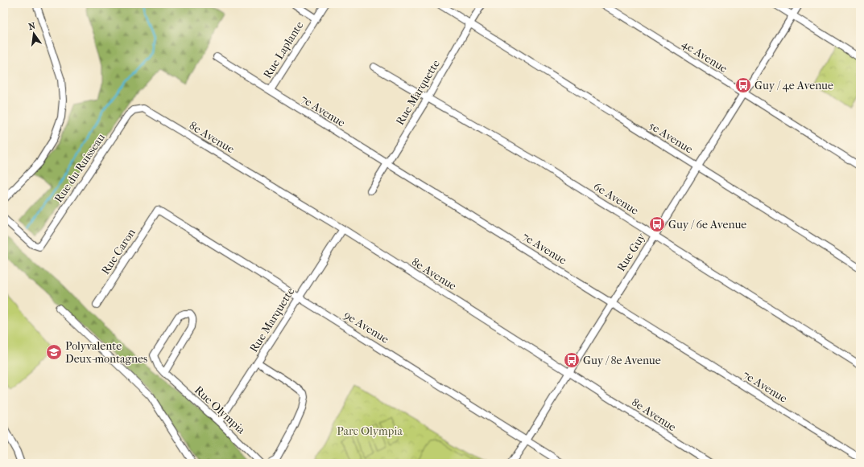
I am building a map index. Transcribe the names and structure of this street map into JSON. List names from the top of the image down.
{
  "streets": {
    "street": [
      "Rue Laplante",
      "4e Avenue",
      "Rue Marquette",
      "7e Avenue",
      "8e Avenue",
      "5e Avenue",
      "Rue du Ruisseau",
      "6e Avenue",
      "Rue Caron",
      "Rue Guy",
      "9e Avenue",
      "Rue Olympia"
    ]
  },
  "crossings": [
    ["Rue Laplante", "7e Avenue"],
    ["4e Avenue", "Rue Guy"],
    ["Rue Marquette", "7e Avenue"],
    ["Rue Marquette", "8e Avenue"],
    ["Rue Marquette", "5e Avenue"],
    ["Rue Marquette", "6e Avenue"],
    ["Rue Marquette", "9e Avenue"],
    ["Rue Marquette", "Rue Olympia"],
    ["7e Avenue", "Rue Guy"],
    ["8e Avenue", "Rue du Ruisseau"],
    ["8e Avenue", "Rue Guy"],
    ["5e Avenue", "Rue Guy"],
    ["6e Avenue", "Rue Guy"],
    ["Rue Caron", "9e Avenue"],
    ["Rue Guy", "9e Avenue"]
  ],
  "parks": ["Parc Olympia"],
  "places": {
    "bus stop": ["Guy / 4e Avenue", "Guy / 6e Avenue", "Guy / 8e Avenue"],
    "school or university": ["Polyvalente Deux-montagnes"]
  },
  "north": "top"
}
